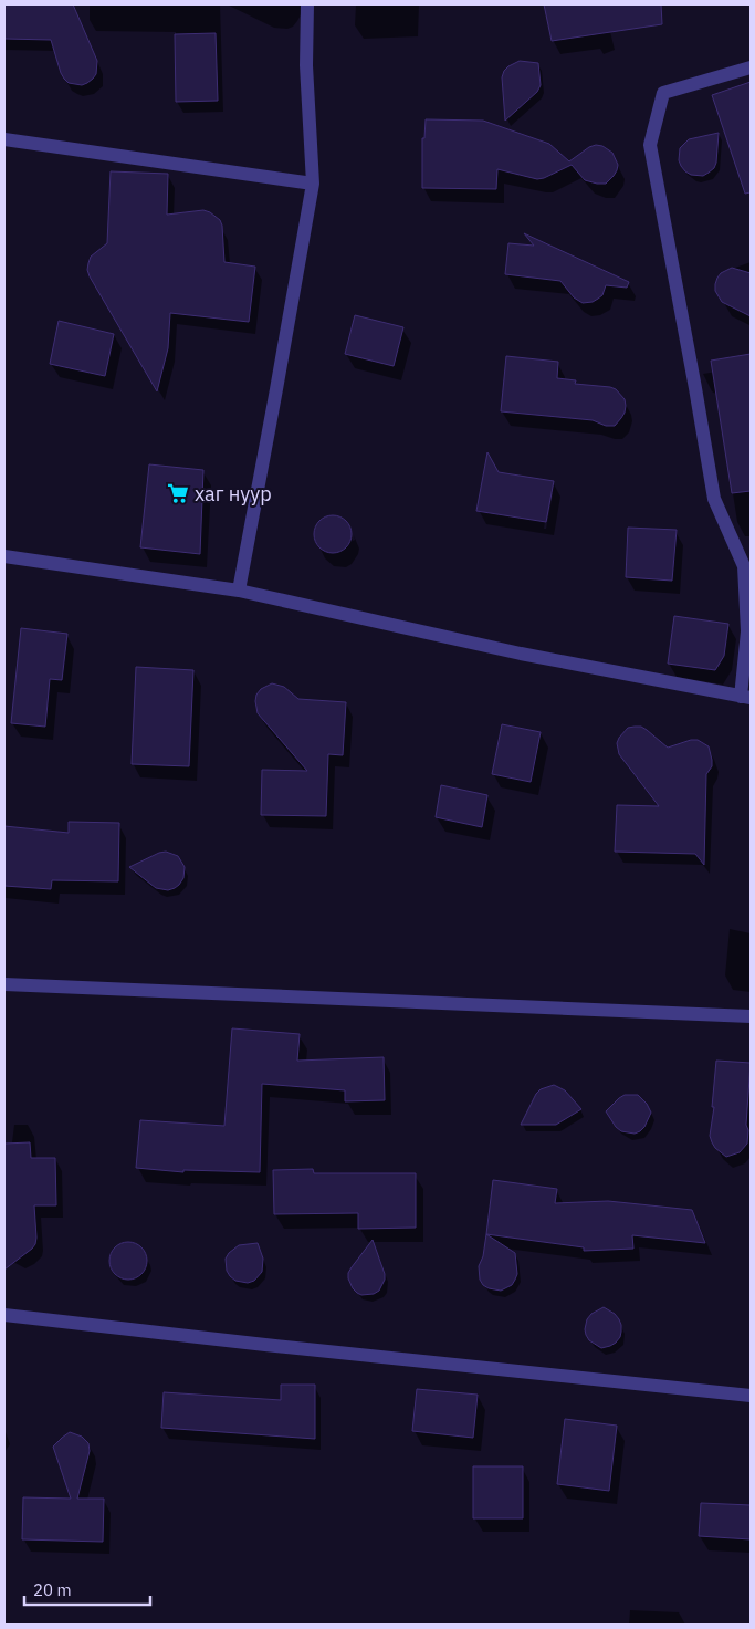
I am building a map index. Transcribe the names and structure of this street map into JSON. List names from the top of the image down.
{
  "places": {
    "supermarket": ["хаг нуур"]
  },
  "scale_bar": "20 m"
}
